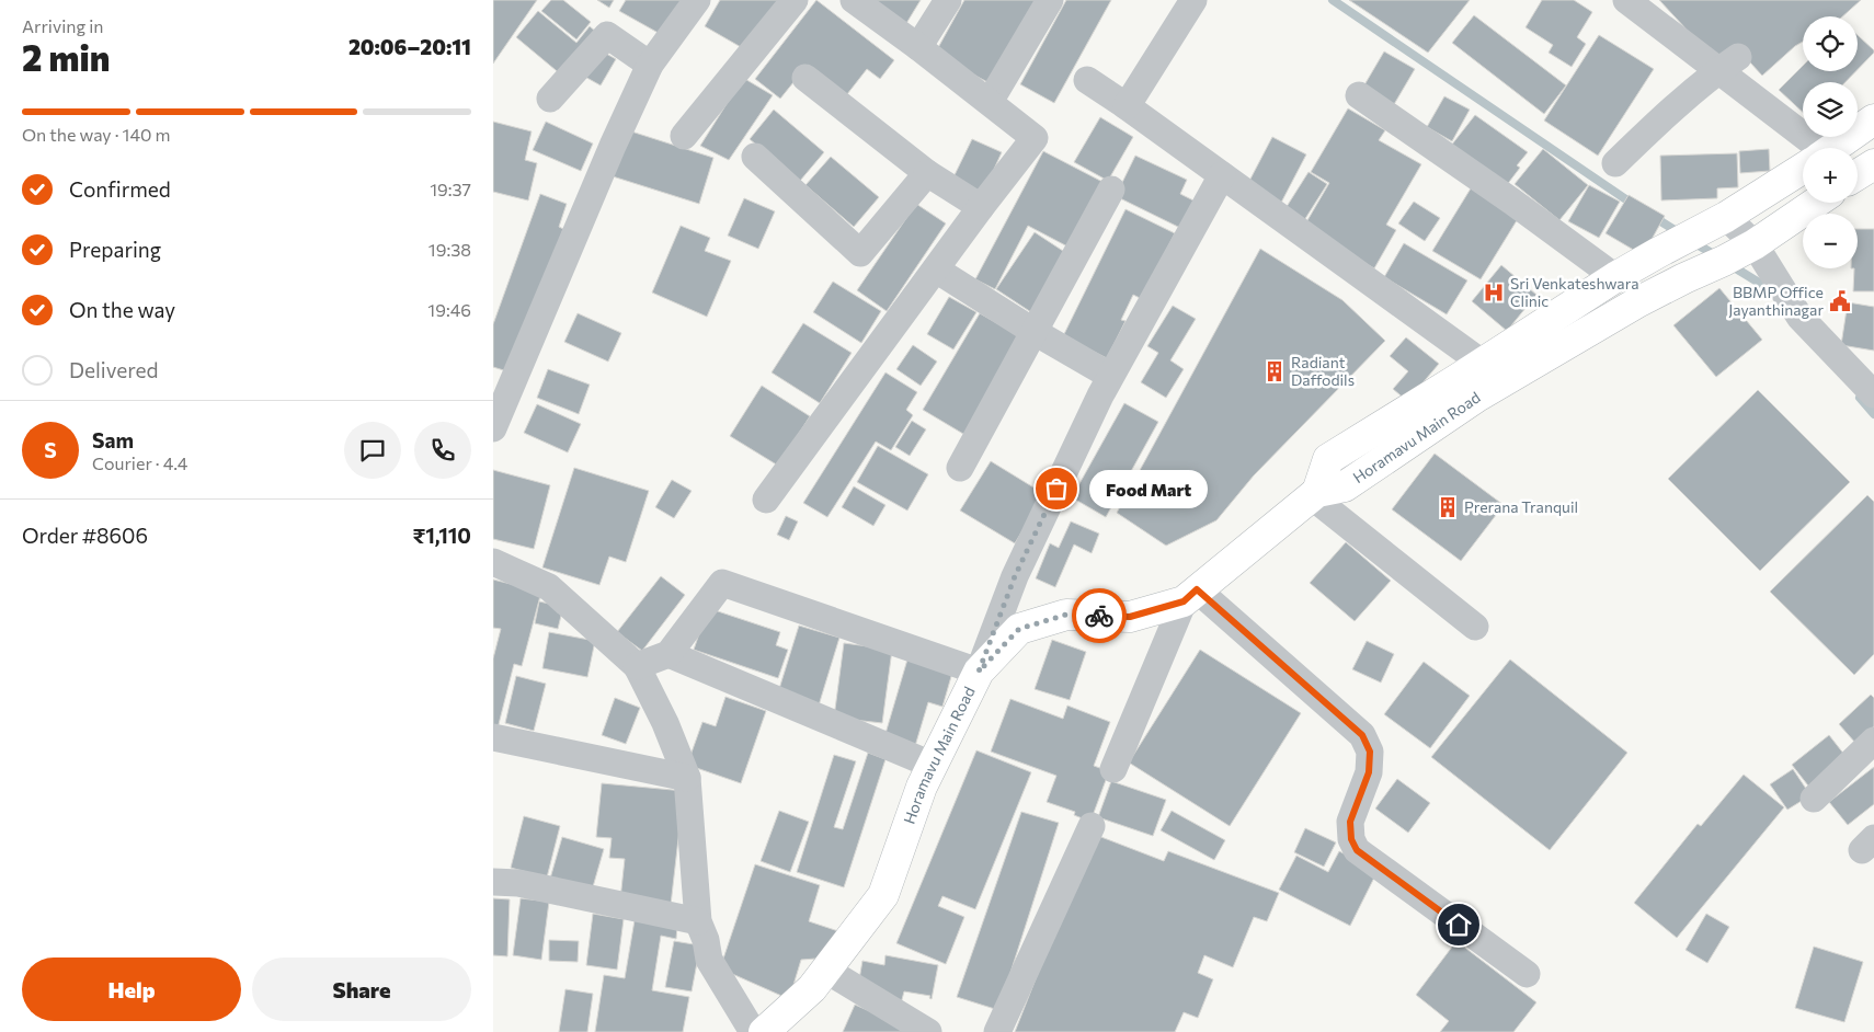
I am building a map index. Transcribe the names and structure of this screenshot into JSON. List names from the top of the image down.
{
  "streets": {
    "main road": ["Horamavu Main Road"]
  },
  "places": {
    "hospital": ["Sri Venkateshwara Clinic"],
    "public building": ["BBMP Office Jayanthinagar"],
    "building": ["Radiant Daffodils", "Prerana Tranquil"],
    "other": ["Food Mart"]
  },
  "page": {
    "heading": ["2 min", "Arriving in", "20:06–20:11"],
    "panel": [
      "Sam",
      "Courier · 4.4",
      "Order #8606",
      "₹1,110"
    ],
    "map_buttons": ["+", "−"],
    "bar": "On the way · 140 m",
    "list": [
      ["Confirmed", "19:37"],
      ["Preparing", "19:38"],
      ["On the way", "19:46"],
      "Delivered"
    ],
    "round": "S",
    "bubble": "Food Mart",
    "buttons": ["Help", "Share"]
  }
}
